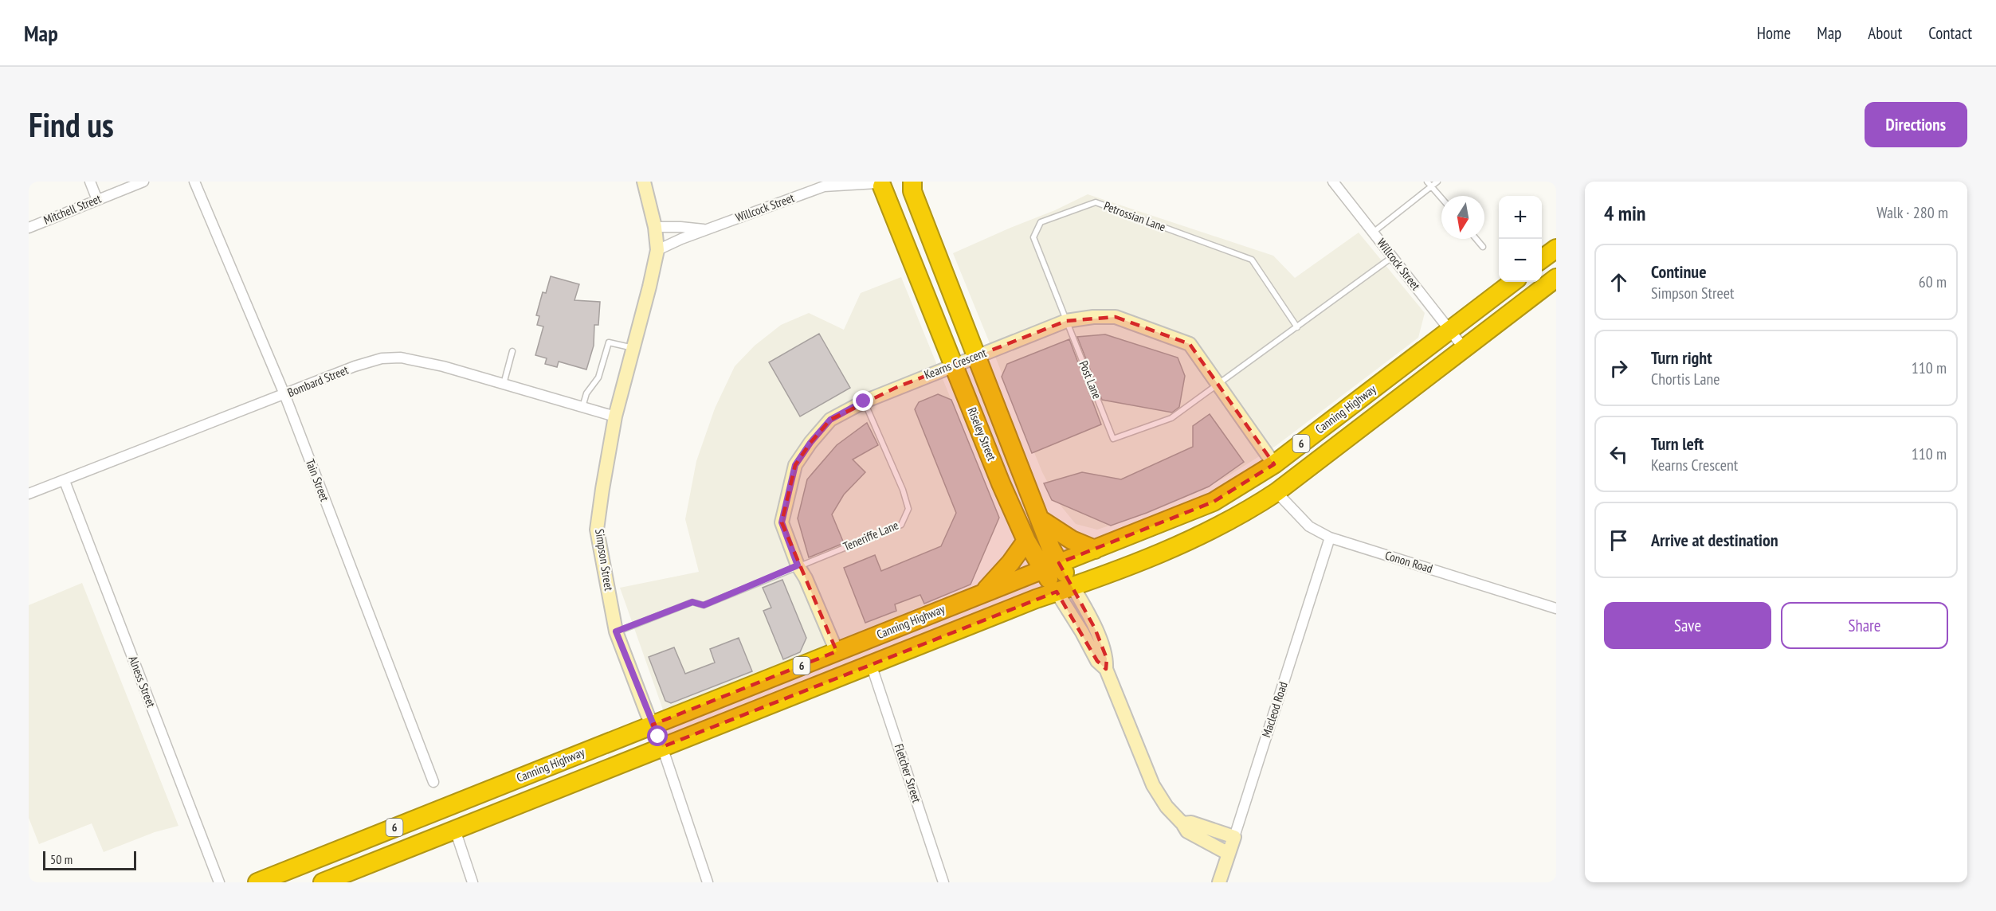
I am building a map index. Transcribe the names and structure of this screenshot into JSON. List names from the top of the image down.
{
  "streets": {
    "highway": ["Canning Highway", "Riseley Street", "6"],
    "street": [
      "Willcock Street",
      "Mitchell Street",
      "Kearns Crescent",
      "Bombard Street",
      "Tain Street",
      "Simpson Street",
      "Conon Road",
      "Alness Street",
      "Macleod Road",
      "Fletcher Street"
    ],
    "lane": ["Petrossian Lane", "Post Lane", "Teneriffe Lane"]
  },
  "crossings": [
    ["Willcock Street", "Canning Highway"],
    ["Willcock Street", "Riseley Street"],
    ["Willcock Street", "Simpson Street"],
    ["Petrossian Lane", "Kearns Crescent"],
    ["Petrossian Lane", "Post Lane"],
    ["Kearns Crescent", "Post Lane"],
    ["Kearns Crescent", "Canning Highway"],
    ["Kearns Crescent", "Riseley Street"],
    ["Kearns Crescent", "Teneriffe Lane"],
    ["Bombard Street", "Tain Street"],
    ["Bombard Street", "Simpson Street"],
    ["Bombard Street", "Alness Street"],
    ["Canning Highway", "Riseley Street"],
    ["Canning Highway", "Simpson Street"],
    ["Canning Highway", "Conon Road"],
    ["Canning Highway", "Fletcher Street"],
    ["Riseley Street", "Macleod Road"],
    ["Teneriffe Lane", "Simpson Street"],
    ["Conon Road", "Macleod Road"]
  ],
  "scale_bar": "50 m",
  "north": "bottom",
  "page": {
    "header": "Map",
    "nav": [
      "Home",
      "Map",
      "About",
      "Contact"
    ],
    "buttons": [
      "Directions",
      ["Save", "Share"]
    ],
    "title": "Find us",
    "heading": ["4 min", "Walk · 280 m"],
    "map_buttons": ["+", "−"],
    "list": [
      ["Continue", "Simpson Street", "60 m"],
      ["Turn right", "Chortis Lane", "110 m"],
      ["Turn left", "Kearns Crescent", "110 m"],
      "Arrive at destination"
    ],
    "scale": "50 m"
  }
}
